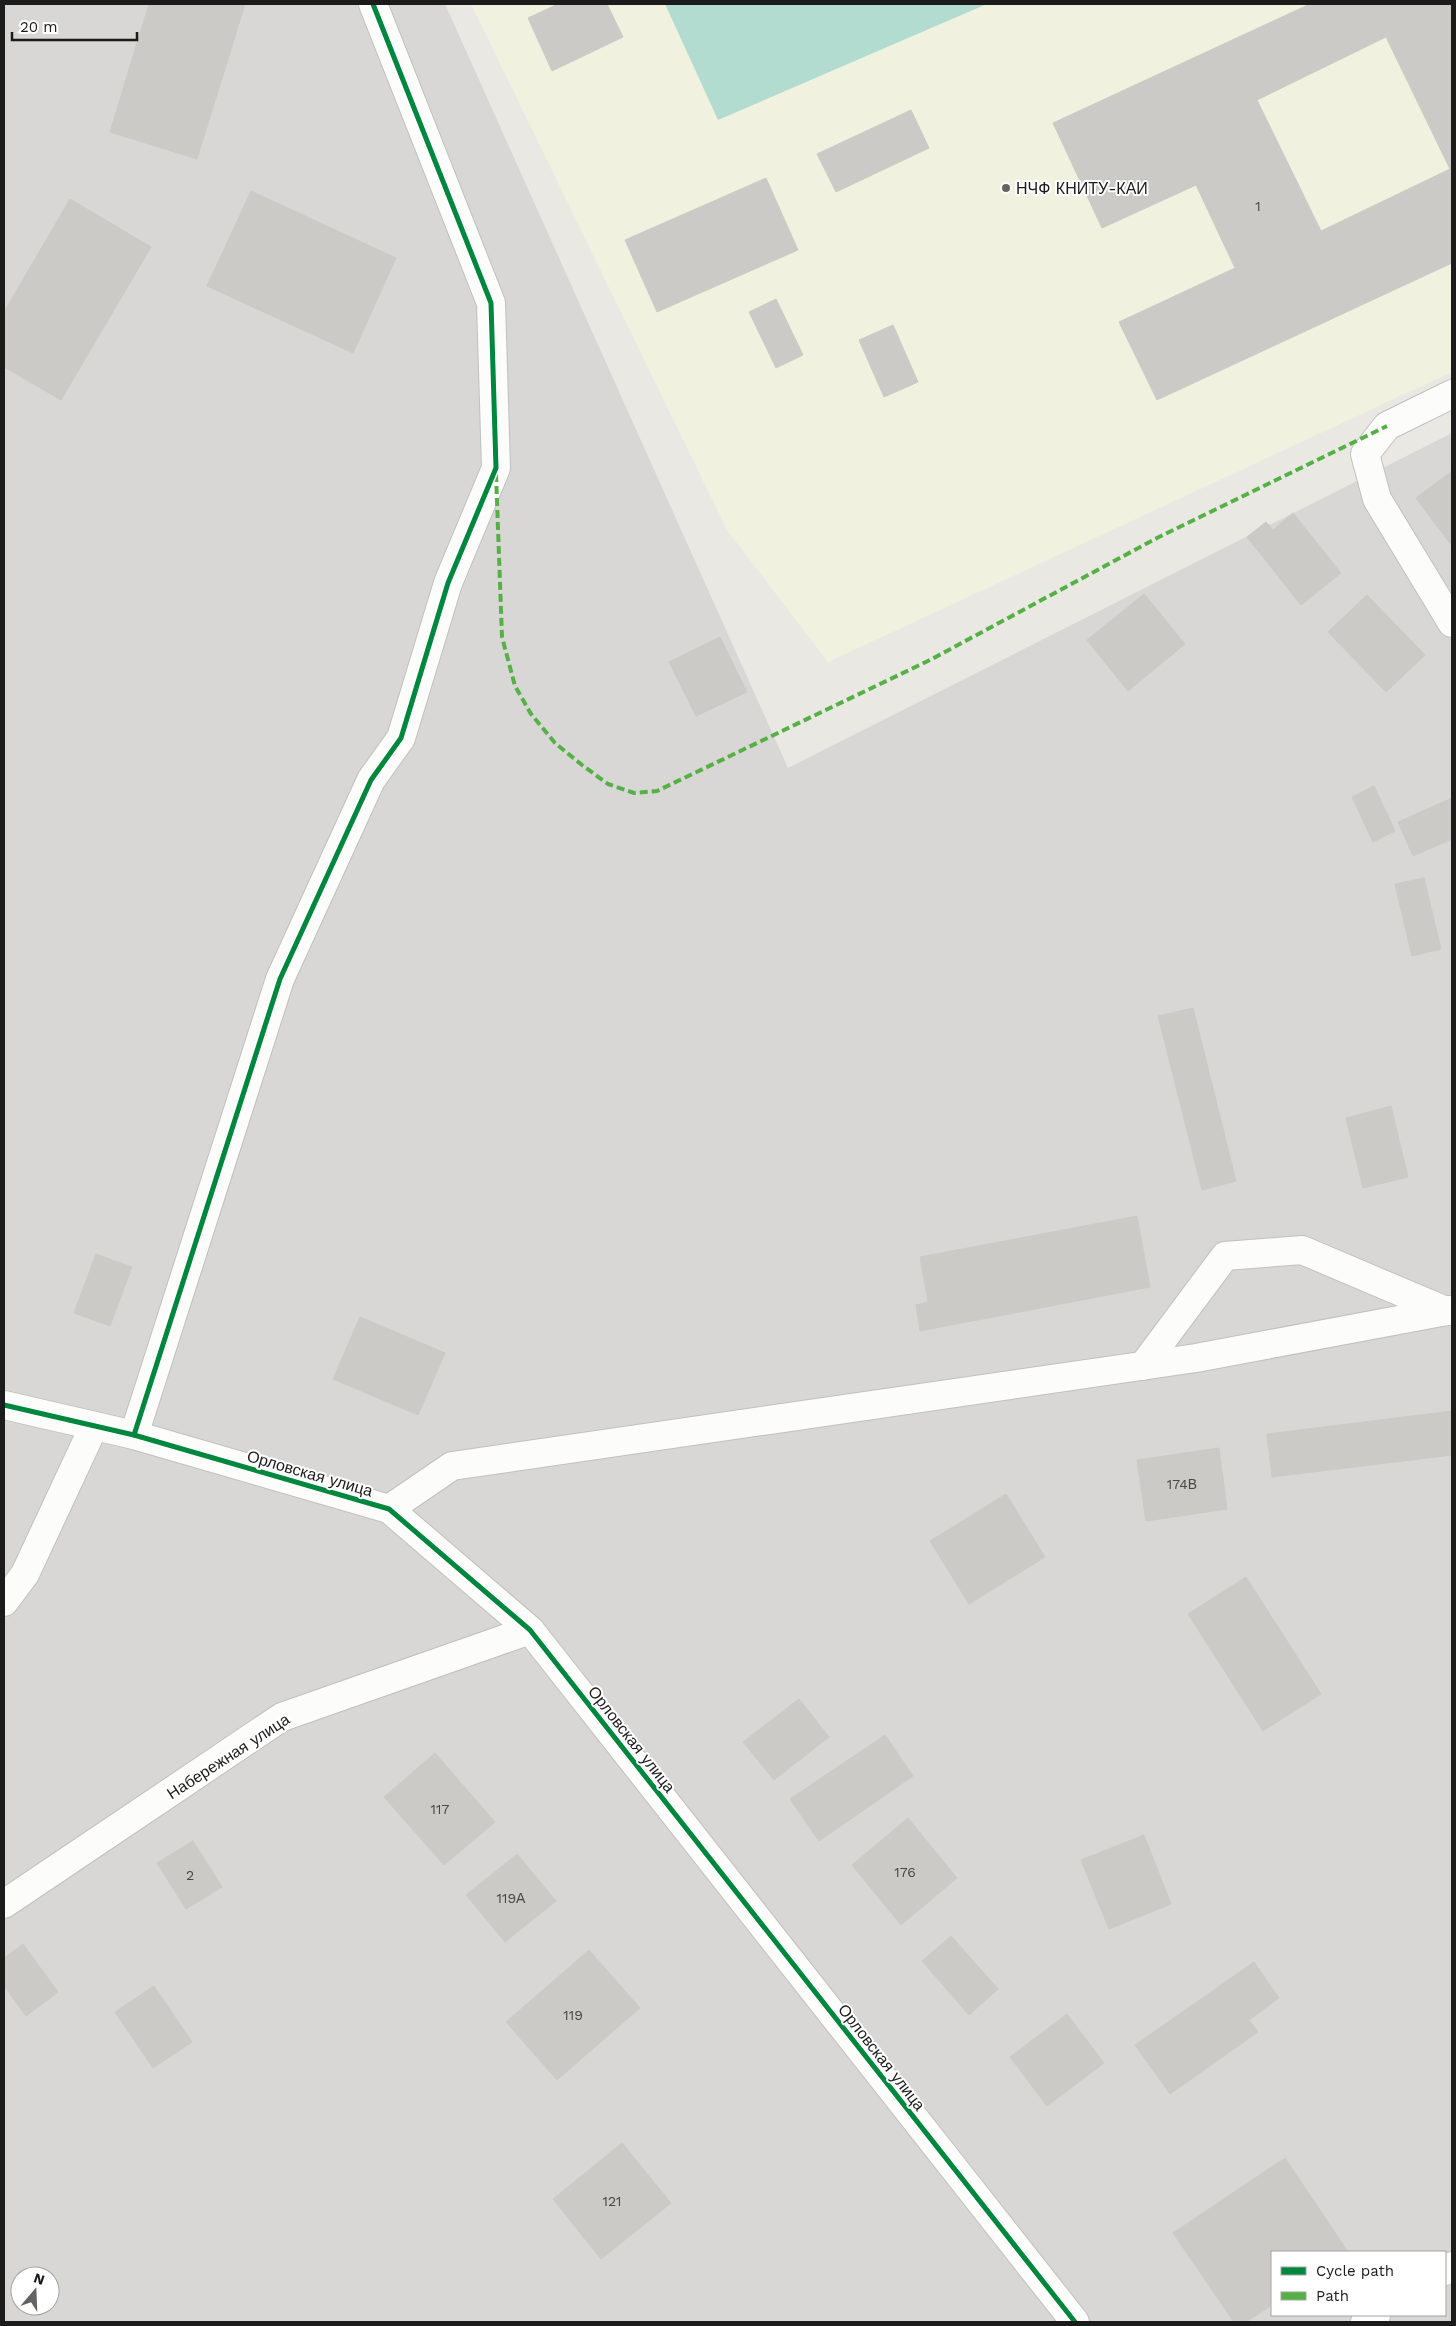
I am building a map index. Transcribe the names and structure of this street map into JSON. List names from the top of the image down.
{
  "streets": {
    "street": ["Орловская улица", "Набережная улица"]
  },
  "crossings": [
    ["Орловская улица", "Набережная улица"]
  ],
  "places": ["НЧФ КНИТУ-КАИ"],
  "house_numbers": [
    "1",
    "174В",
    "117",
    "176",
    "2",
    "119А",
    "119",
    "121"
  ],
  "legend": ["Cycle path", "Path"],
  "scale_bar": "20 m",
  "north": "top"
}
